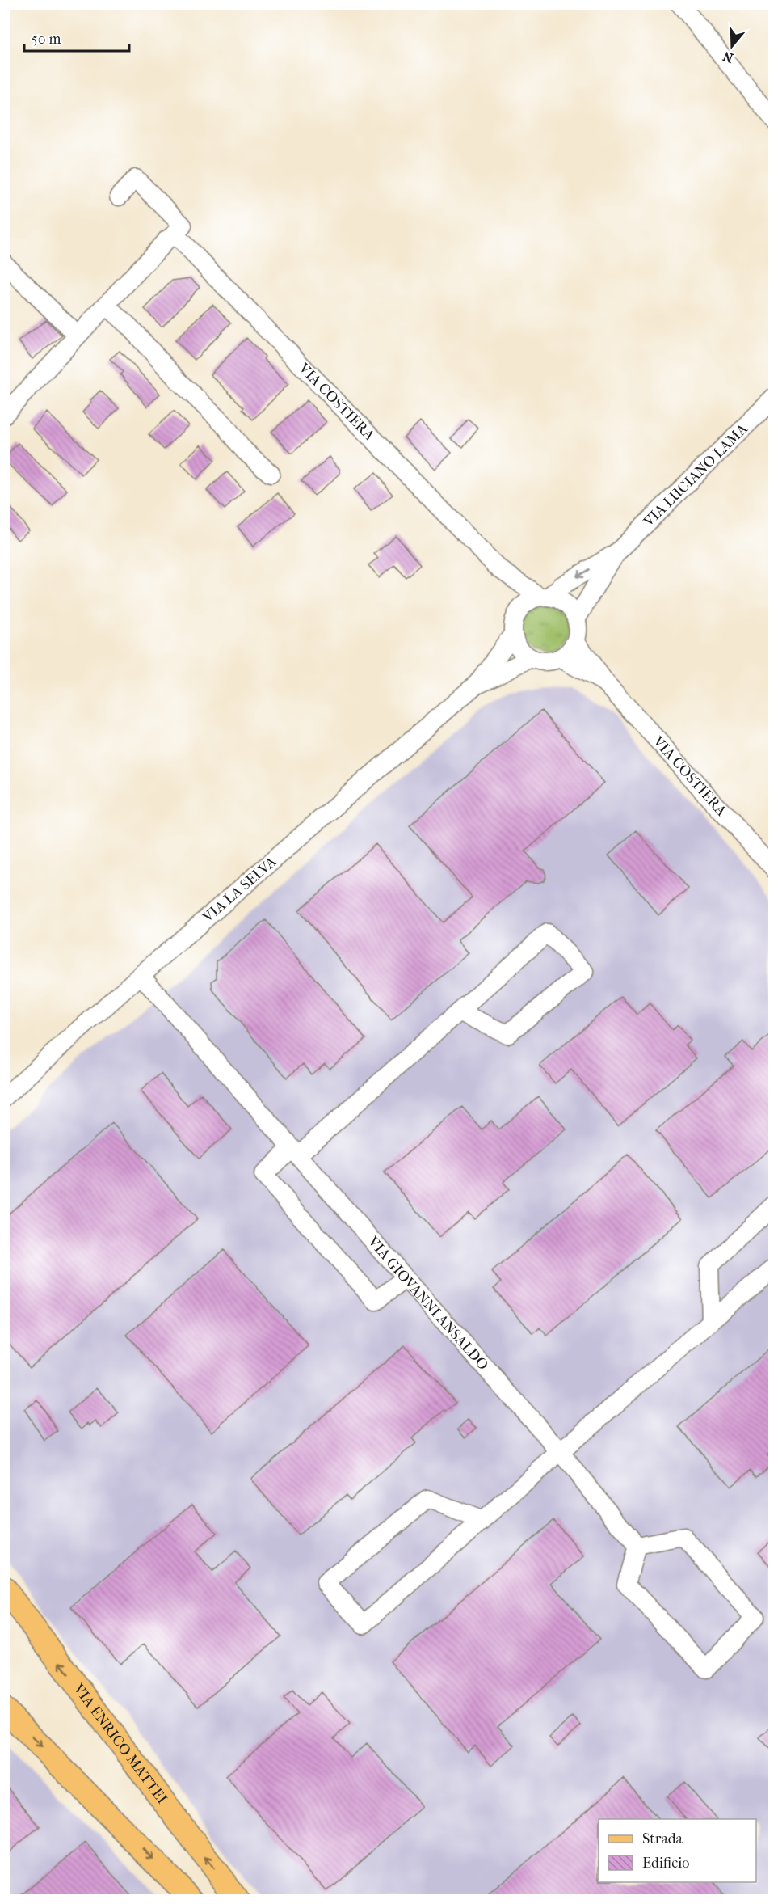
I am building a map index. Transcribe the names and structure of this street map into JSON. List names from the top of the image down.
{
  "streets": {
    "main road": ["VIA ENRICO MATTEI"],
    "street": [
      "VIA COSTIERA",
      "VIA LUCIANO LAMA",
      "VIA LA SELVA",
      "VIA GIOVANNI ANSALDO"
    ]
  },
  "crossings": [
    ["VIA COSTIERA", "VIA LUCIANO LAMA"],
    ["VIA COSTIERA", "VIA LA SELVA"],
    ["VIA LUCIANO LAMA", "VIA LA SELVA"],
    ["VIA LA SELVA", "VIA GIOVANNI ANSALDO"]
  ],
  "legend": ["Strada", "Edificio"],
  "scale_bar": "50 m",
  "north": "bottom"
}
